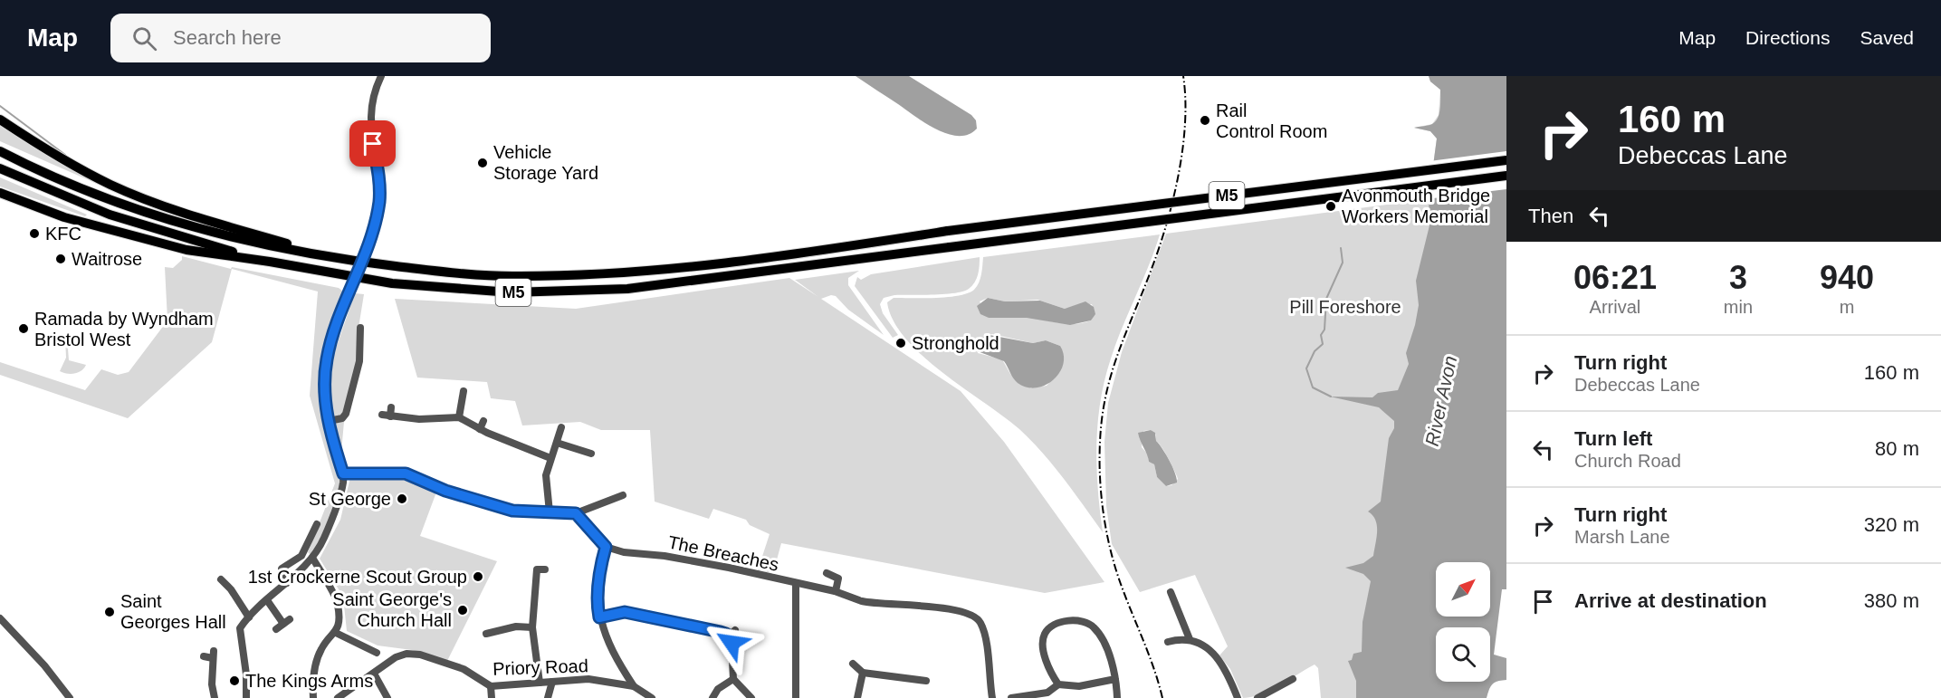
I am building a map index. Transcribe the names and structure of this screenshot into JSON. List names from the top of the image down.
{
  "streets": {
    "highway": ["M5"],
    "street": ["The Breaches", "Priory Road"]
  },
  "water": ["River Avon"],
  "parks": ["Pill Foreshore"],
  "places": [
    "Rail Control Room",
    "Vehicle Storage Yard",
    "Avonmouth Bridge Workers Memorial",
    "KFC",
    "Waitrose",
    "Ramada by Wyndham Bristol West",
    "Stronghold",
    "St George",
    "1st Crockerne Scout Group",
    "Saint George's Church Hall",
    "Saint Georges Hall",
    "The Kings Arms"
  ],
  "north": "top right",
  "page": {
    "header": "Map",
    "search": "Search here",
    "nav": ["Map", "Directions", "Saved"],
    "turn": ["160 m", "Debeccas Lane"],
    "then": "Then",
    "eta": [
      "06:21",
      "Arrival",
      "3",
      "min",
      "940",
      "m"
    ],
    "list": [
      {
        "name": "Turn right",
        "note": "Debeccas Lane",
        "value": "160 m"
      },
      {
        "name": "Turn left",
        "note": "Church Road",
        "value": "80 m"
      },
      {
        "name": "Turn right",
        "note": "Marsh Lane",
        "value": "320 m"
      },
      {
        "name": "Arrive at destination",
        "value": "380 m"
      }
    ]
  }
}
